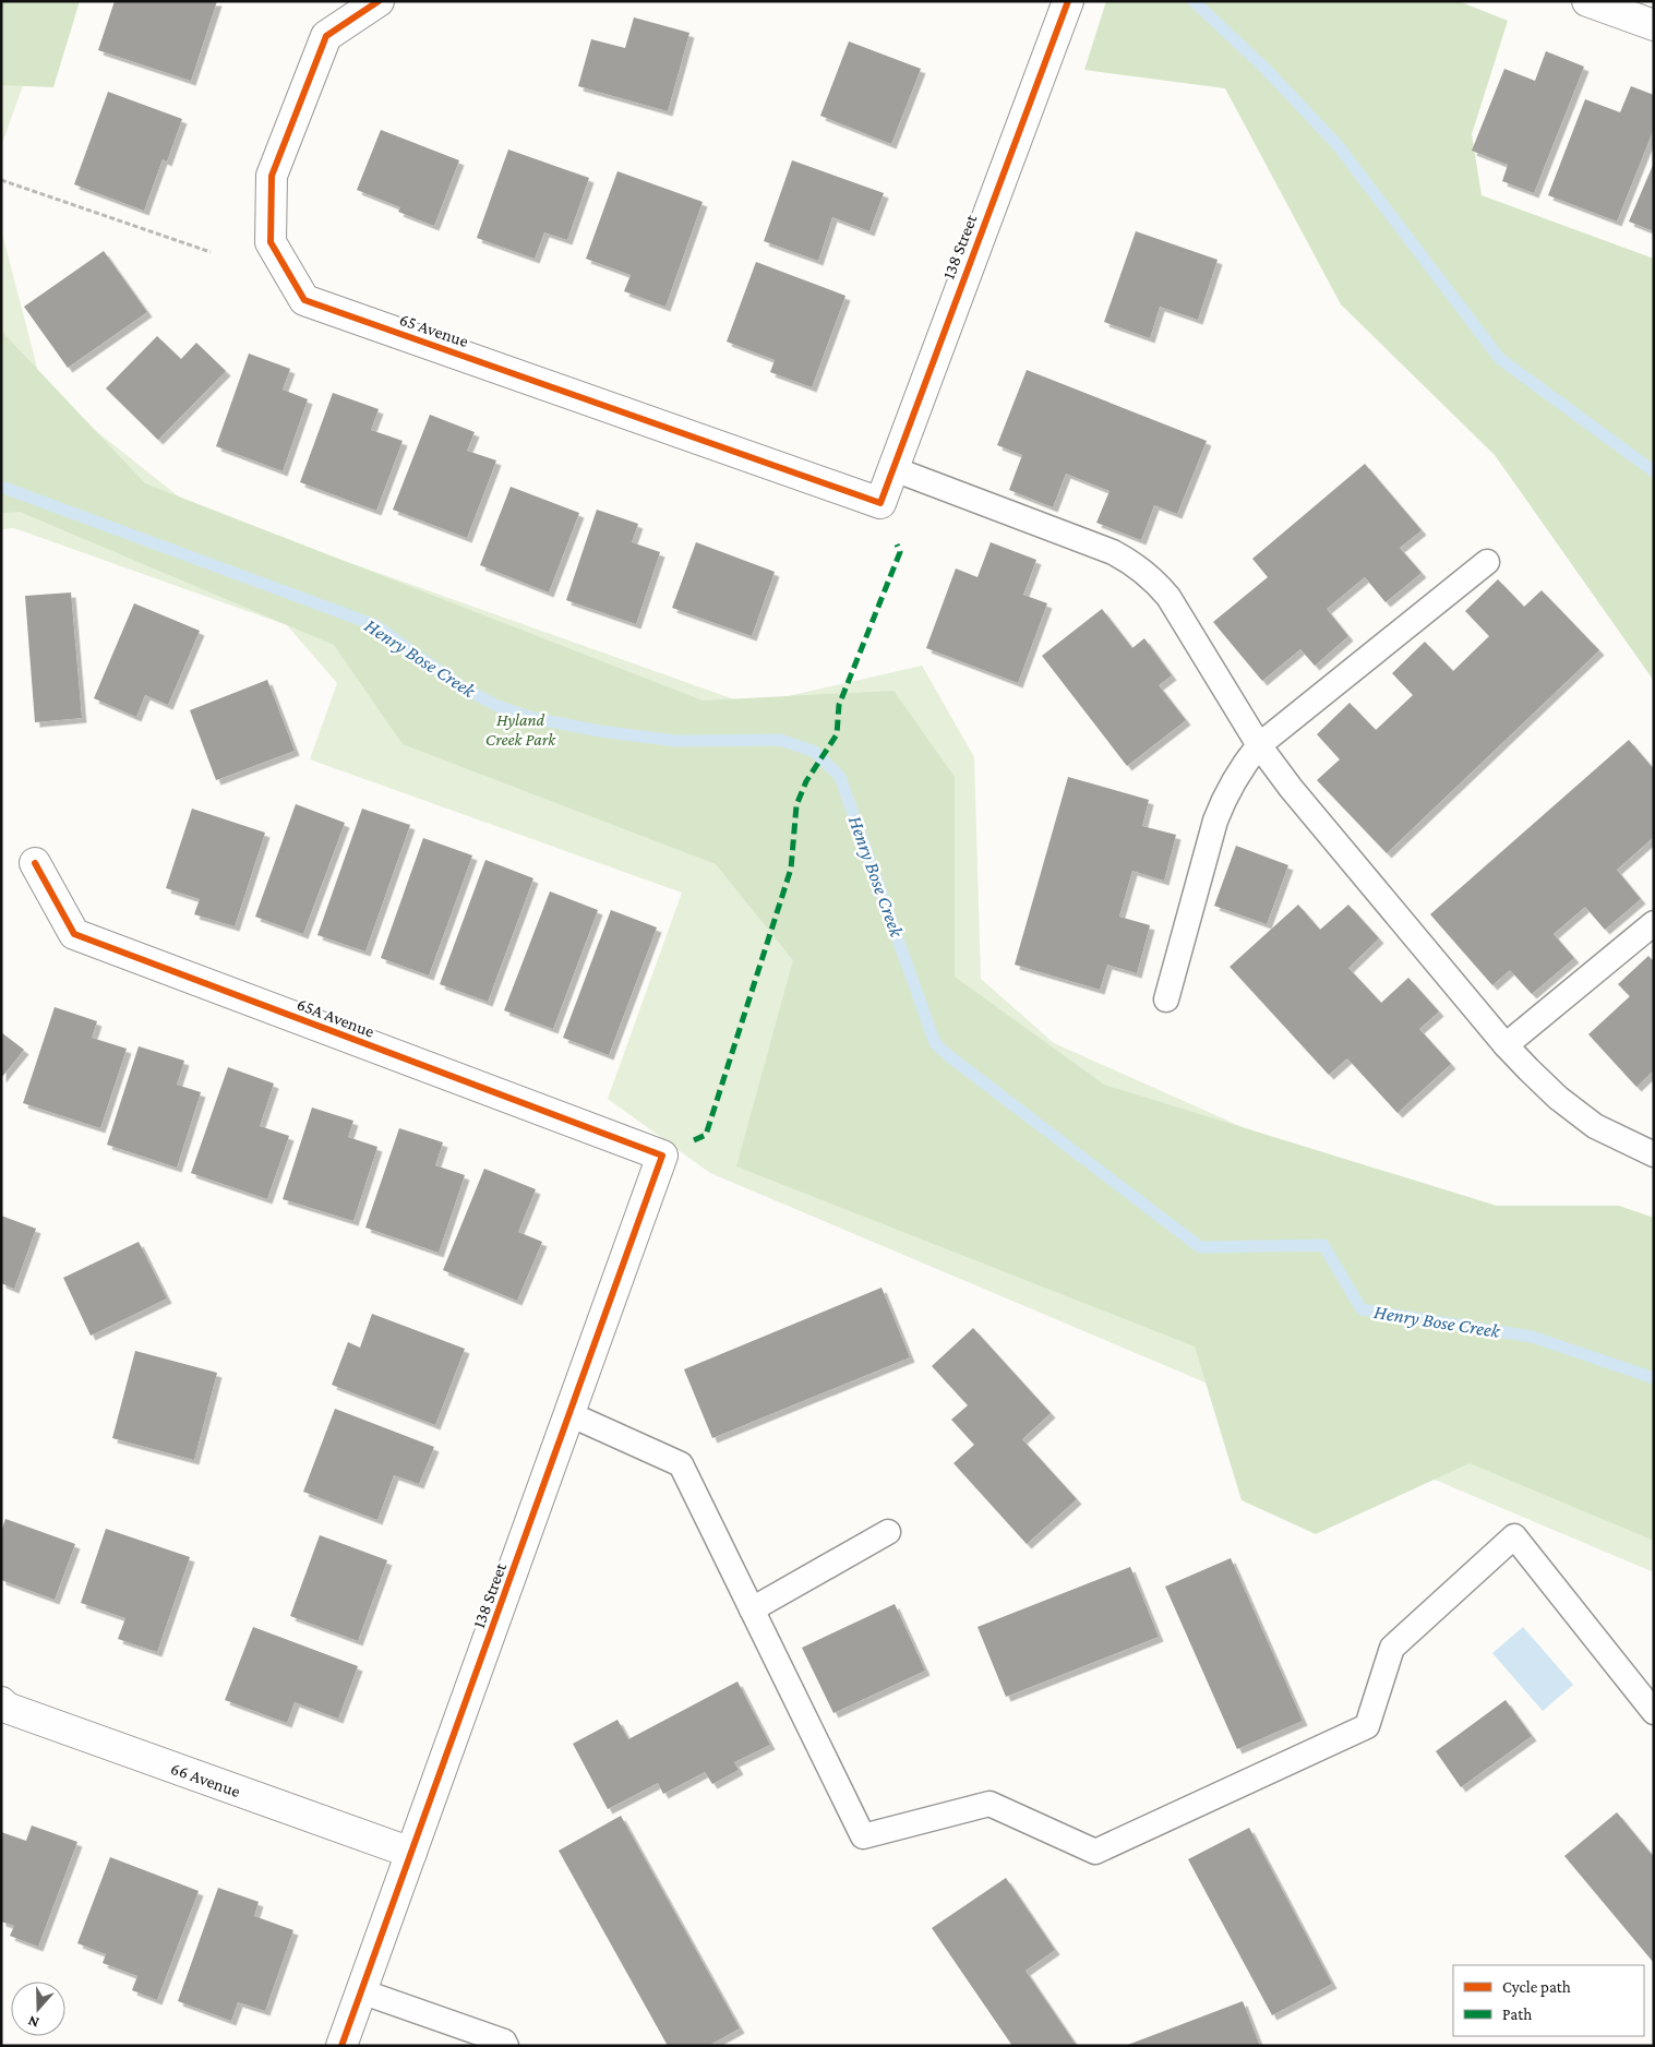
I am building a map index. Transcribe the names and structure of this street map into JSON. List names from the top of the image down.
{
  "streets": {
    "street": [
      "138 Street",
      "65 Avenue",
      "65A Avenue",
      "66 Avenue"
    ]
  },
  "crossings": [
    ["138 Street", "65 Avenue"],
    ["138 Street", "65A Avenue"],
    ["138 Street", "66 Avenue"]
  ],
  "water": ["Henry Bose Creek"],
  "parks": ["Hyland Creek Park"],
  "legend": ["Cycle path", "Path"],
  "north": "bottom"
}
